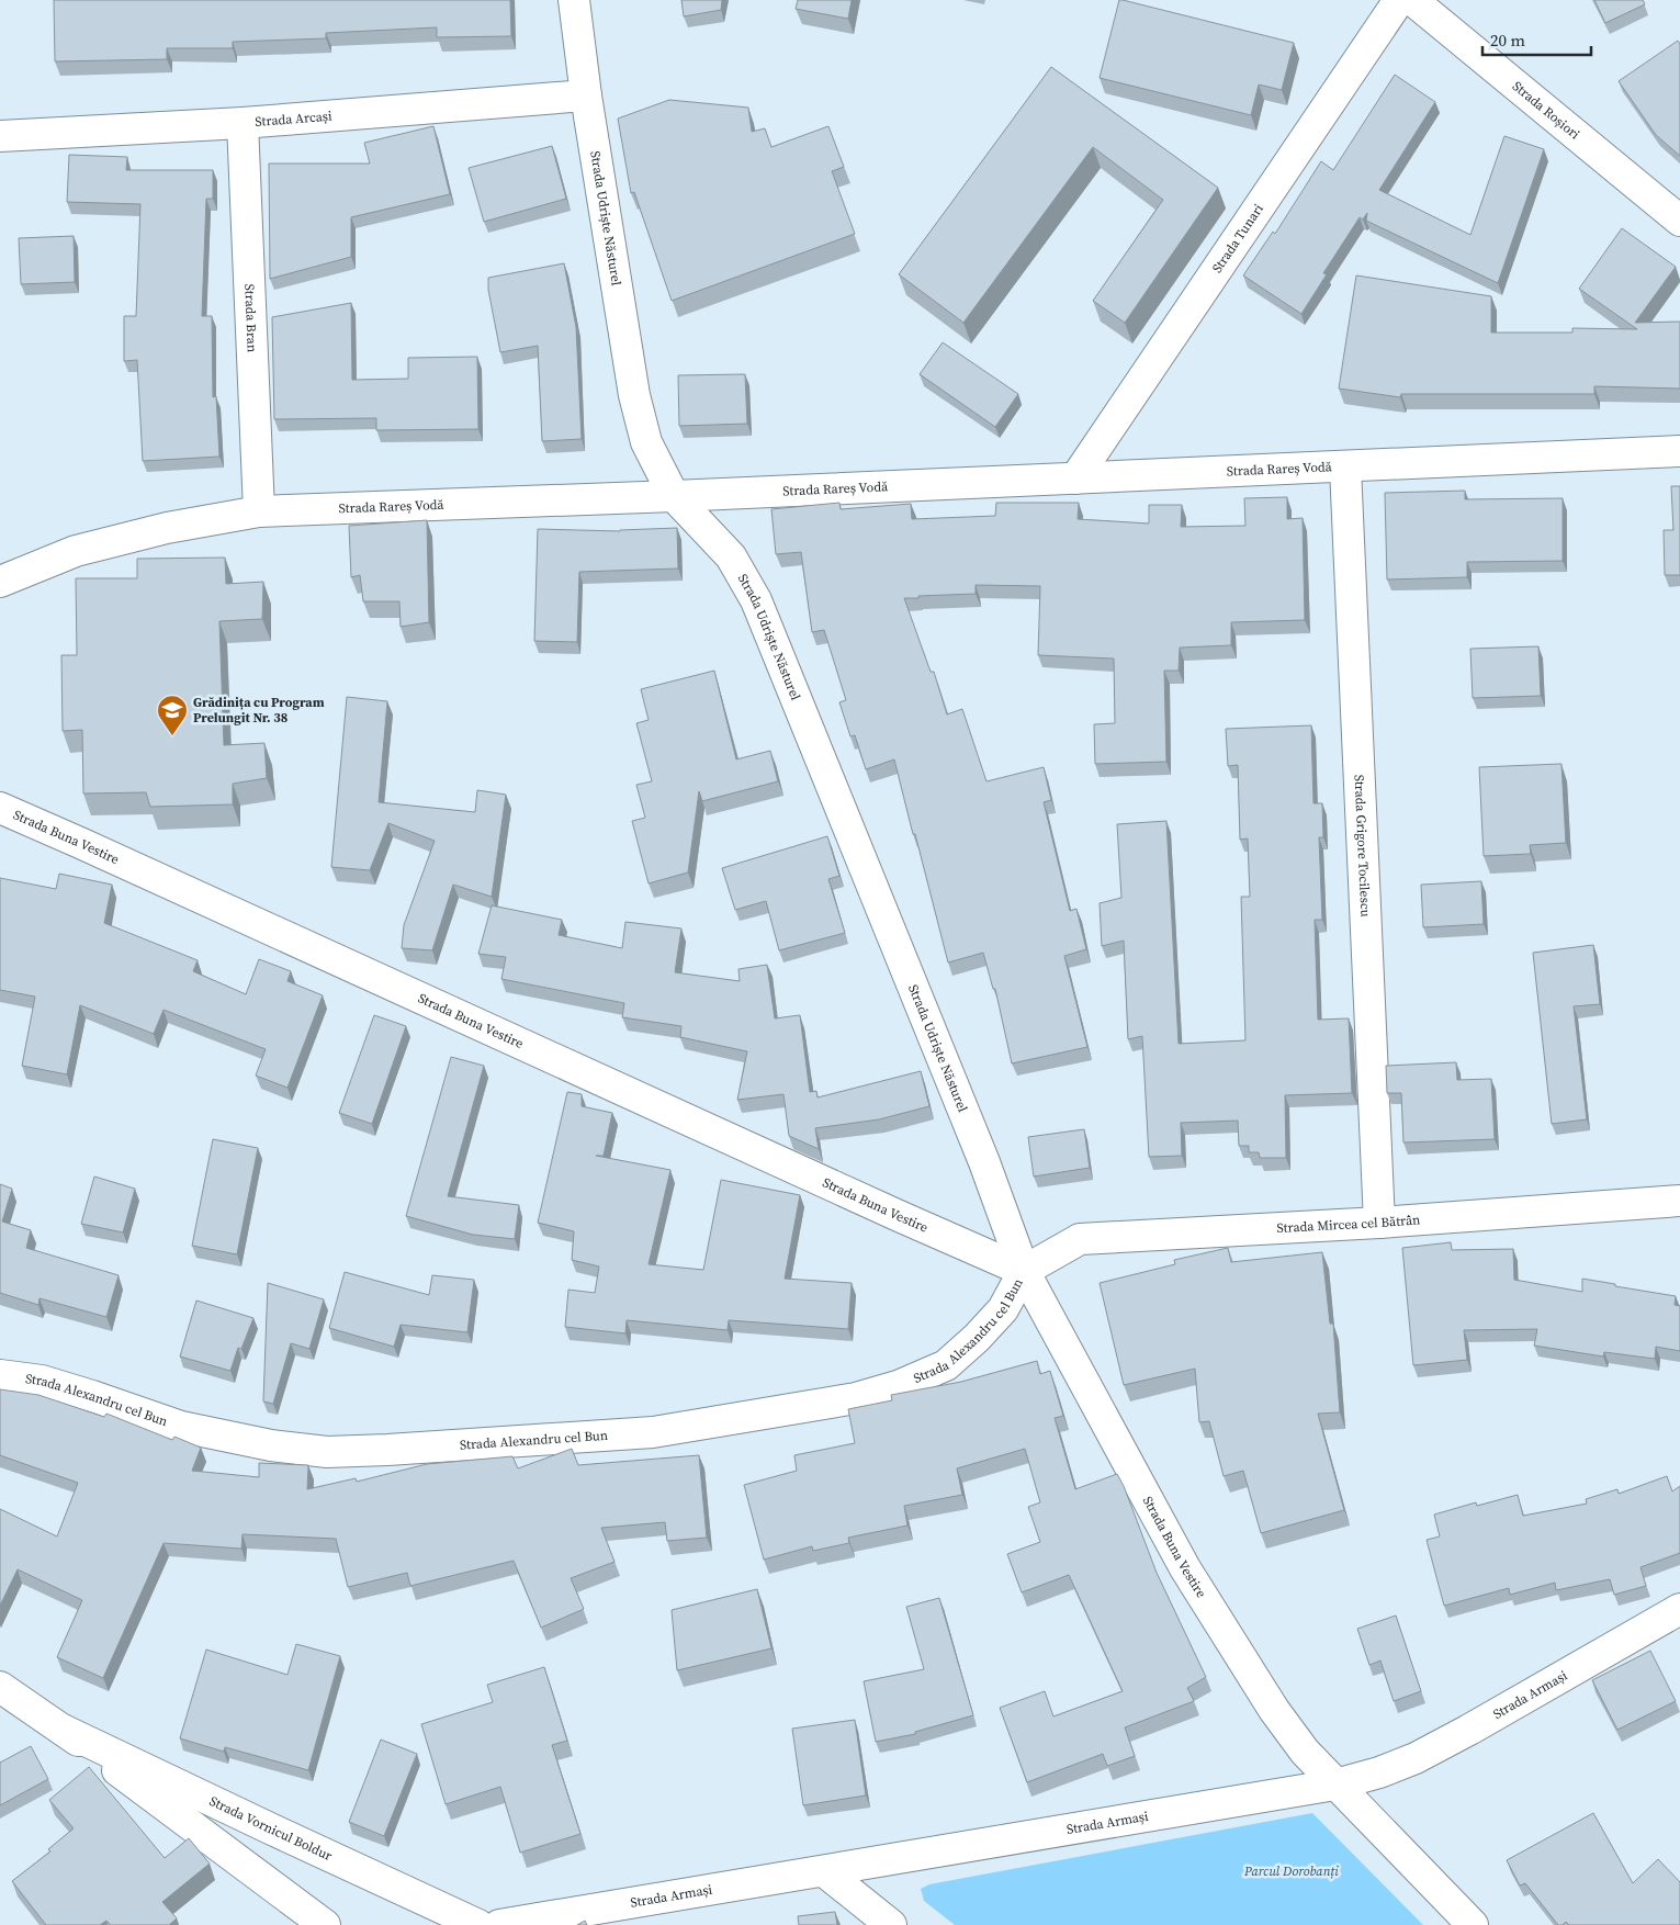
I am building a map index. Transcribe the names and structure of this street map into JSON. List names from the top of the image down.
{
  "streets": {
    "street": [
      "Strada Roșiori",
      "Strada Arcași",
      "Strada Udriște Năsturel",
      "Strada Tunari",
      "Strada Bran",
      "Strada Rareș Vodă",
      "Strada Buna Vestire",
      "Strada Grigore Tocilescu",
      "Strada Mircea cel Bătrân",
      "Strada Alexandru cel Bun",
      "Strada Armași",
      "Strada Vornicul Boldur"
    ]
  },
  "crossings": [
    ["Strada Arcași", "Strada Udriște Năsturel"],
    ["Strada Arcași", "Strada Bran"],
    ["Strada Udriște Năsturel", "Strada Rareș Vodă"],
    ["Strada Udriște Năsturel", "Strada Buna Vestire"],
    ["Strada Udriște Năsturel", "Strada Mircea cel Bătrân"],
    ["Strada Udriște Năsturel", "Strada Alexandru cel Bun"],
    ["Strada Tunari", "Strada Rareș Vodă"],
    ["Strada Bran", "Strada Rareș Vodă"],
    ["Strada Rareș Vodă", "Strada Grigore Tocilescu"],
    ["Strada Buna Vestire", "Strada Mircea cel Bătrân"],
    ["Strada Buna Vestire", "Strada Alexandru cel Bun"],
    ["Strada Buna Vestire", "Strada Armași"],
    ["Strada Grigore Tocilescu", "Strada Mircea cel Bătrân"],
    ["Strada Mircea cel Bătrân", "Strada Alexandru cel Bun"]
  ],
  "parks": ["Parcul Dorobanți"],
  "places": {
    "school or university": ["Grădinița cu Program Prelungit Nr. 38"]
  },
  "scale_bar": "20 m"
}
